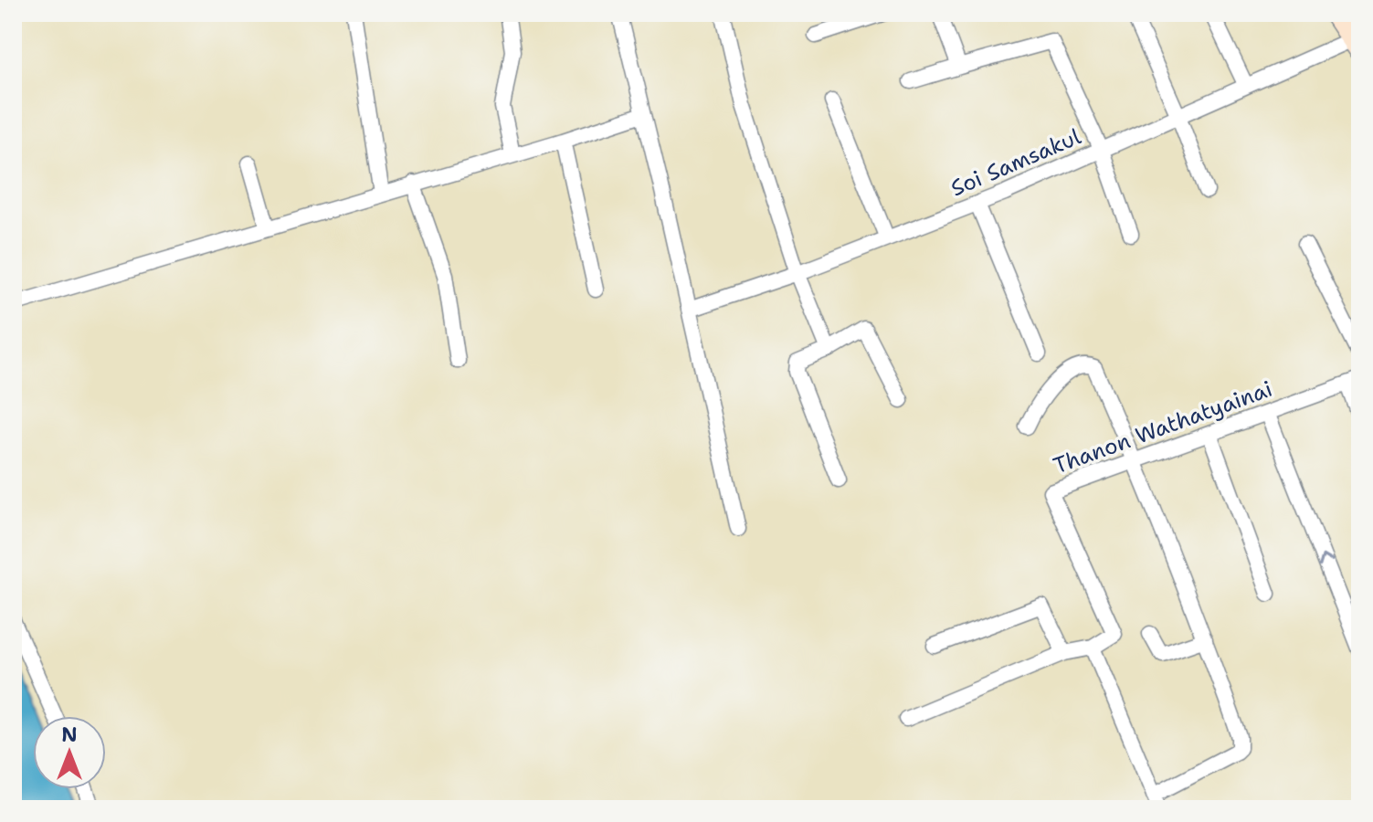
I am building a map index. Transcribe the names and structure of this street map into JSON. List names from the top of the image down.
{
  "streets": {
    "street": ["Soi Samsakul", "Thanon Wathatyainai"]
  },
  "north": "top"
}
